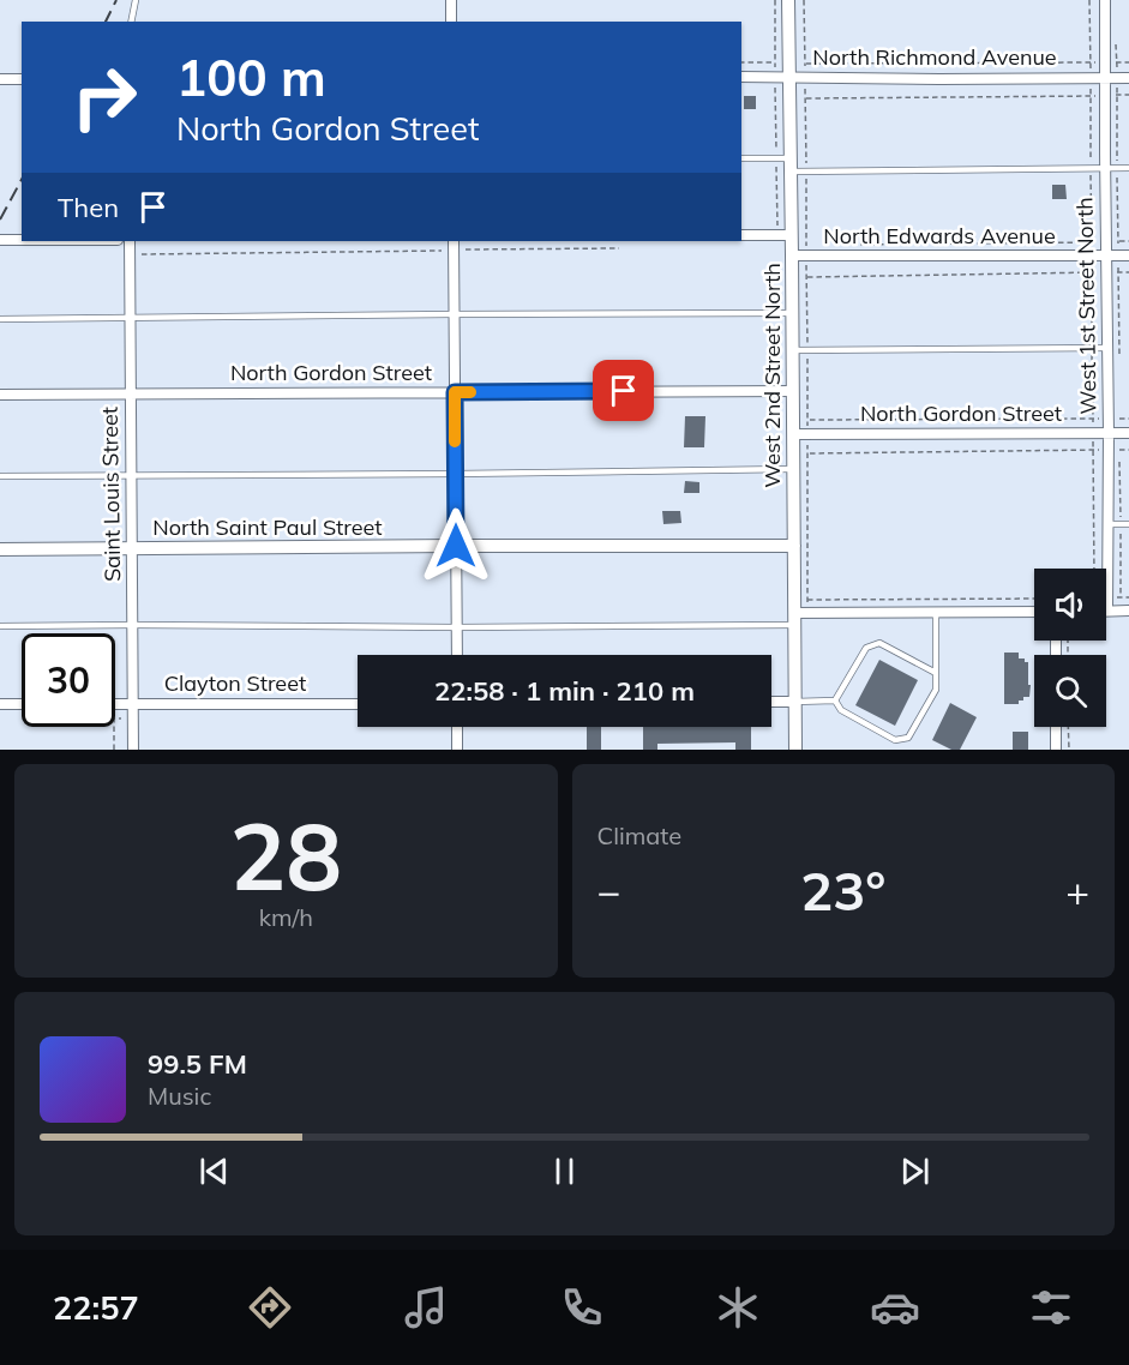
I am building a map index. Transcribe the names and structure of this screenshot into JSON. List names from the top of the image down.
{
  "streets": {
    "street": [
      "North Richmond Avenue",
      "North Edwards Avenue",
      "West 1st Street North",
      "North Gordon Street",
      "West 2nd Street North",
      "Saint Louis Street",
      "North Saint Paul Street",
      "Clayton Street"
    ]
  },
  "crossings": [
    ["North Richmond Avenue", "West 1st Street North"],
    ["North Richmond Avenue", "West 2nd Street North"],
    ["North Edwards Avenue", "West 1st Street North"],
    ["North Edwards Avenue", "West 2nd Street North"],
    ["West 1st Street North", "North Gordon Street"],
    ["North Gordon Street", "West 2nd Street North"],
    ["North Gordon Street", "Saint Louis Street"],
    ["West 2nd Street North", "North Saint Paul Street"],
    ["Saint Louis Street", "North Saint Paul Street"],
    ["Saint Louis Street", "Clayton Street"]
  ],
  "page": {
    "turn": ["100 m", "North Gordon Street"],
    "then": "Then",
    "limit": "30",
    "trip": "22:58 · 1 min · 210 m",
    "tile": [
      ["28", "km/h"],
      "Climate"
    ],
    "heat": ["−", "23°", "+"],
    "song": ["99.5 FM", "Music"],
    "tabs": "22:57"
  }
}
